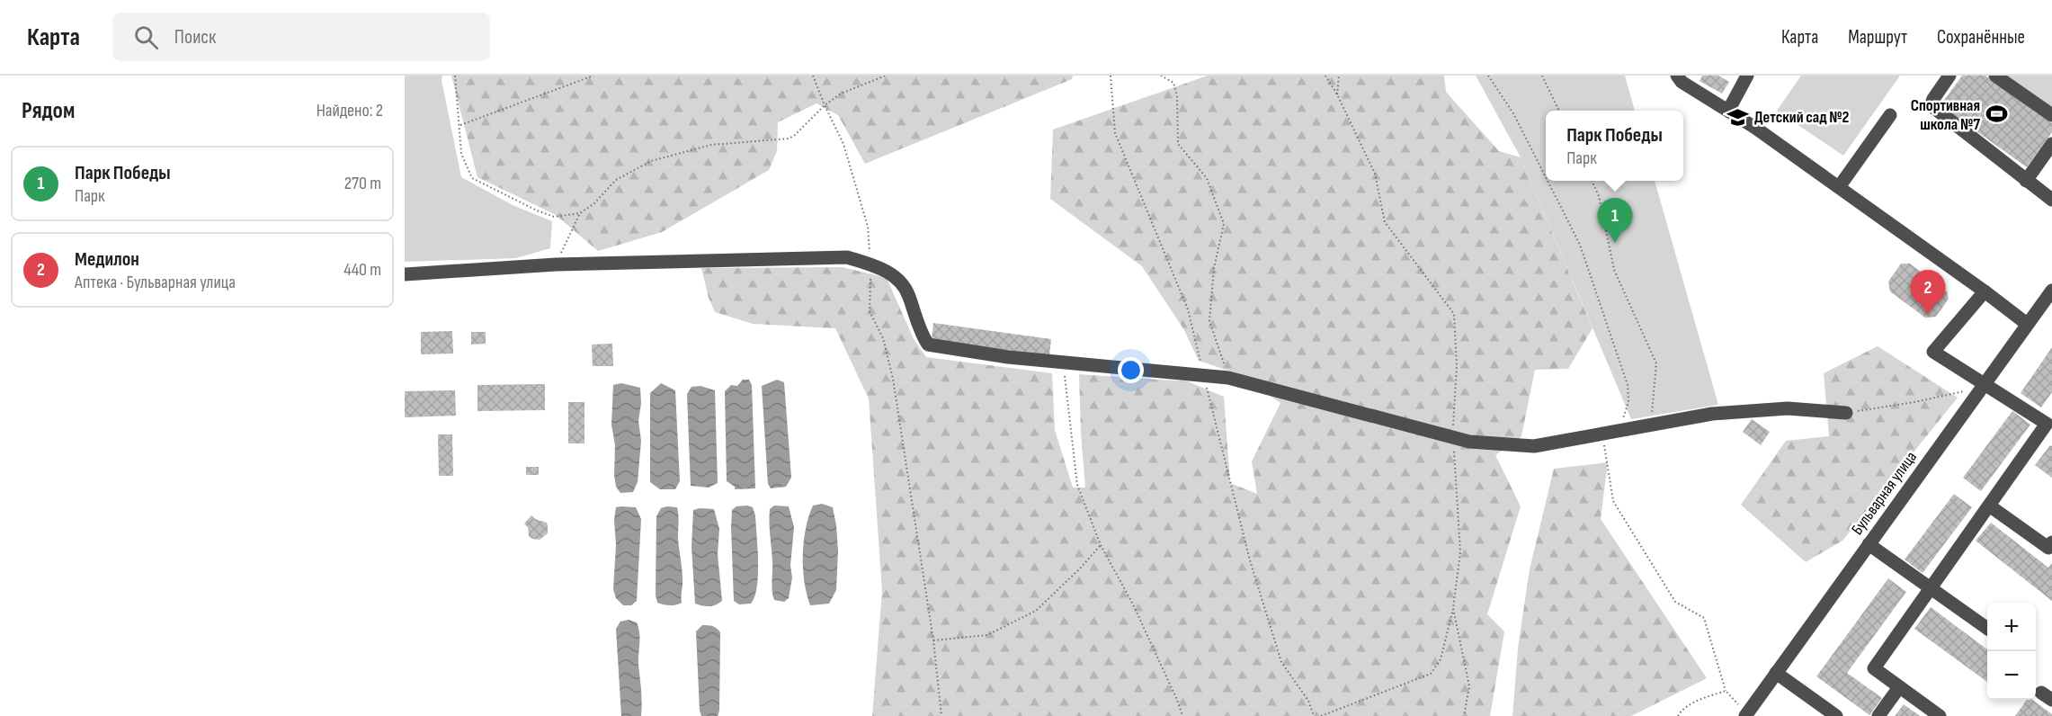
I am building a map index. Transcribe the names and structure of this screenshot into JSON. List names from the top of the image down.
{
  "streets": {
    "street": ["Бульварная улица"]
  },
  "places": {
    "sports": ["Спортивная школа №7"],
    "school or university": ["Детский сад №2"]
  },
  "page": {
    "header": "Карта",
    "search": "Поиск",
    "nav": ["Карта", "Маршрут", "Сохранённые"],
    "heading": ["Рядом", "Найдено: 2"],
    "popup": ["Парк Победы", "Парк"],
    "list": [
      {
        "mark": "1",
        "name": "Парк Победы",
        "note": "Парк",
        "value": "270 m"
      },
      {
        "mark": "2",
        "name": "Медилон",
        "note": "Аптека · Бульварная улица",
        "value": "440 m"
      }
    ],
    "pins": ["1", "2"],
    "map_buttons": ["+", "−"]
  }
}
